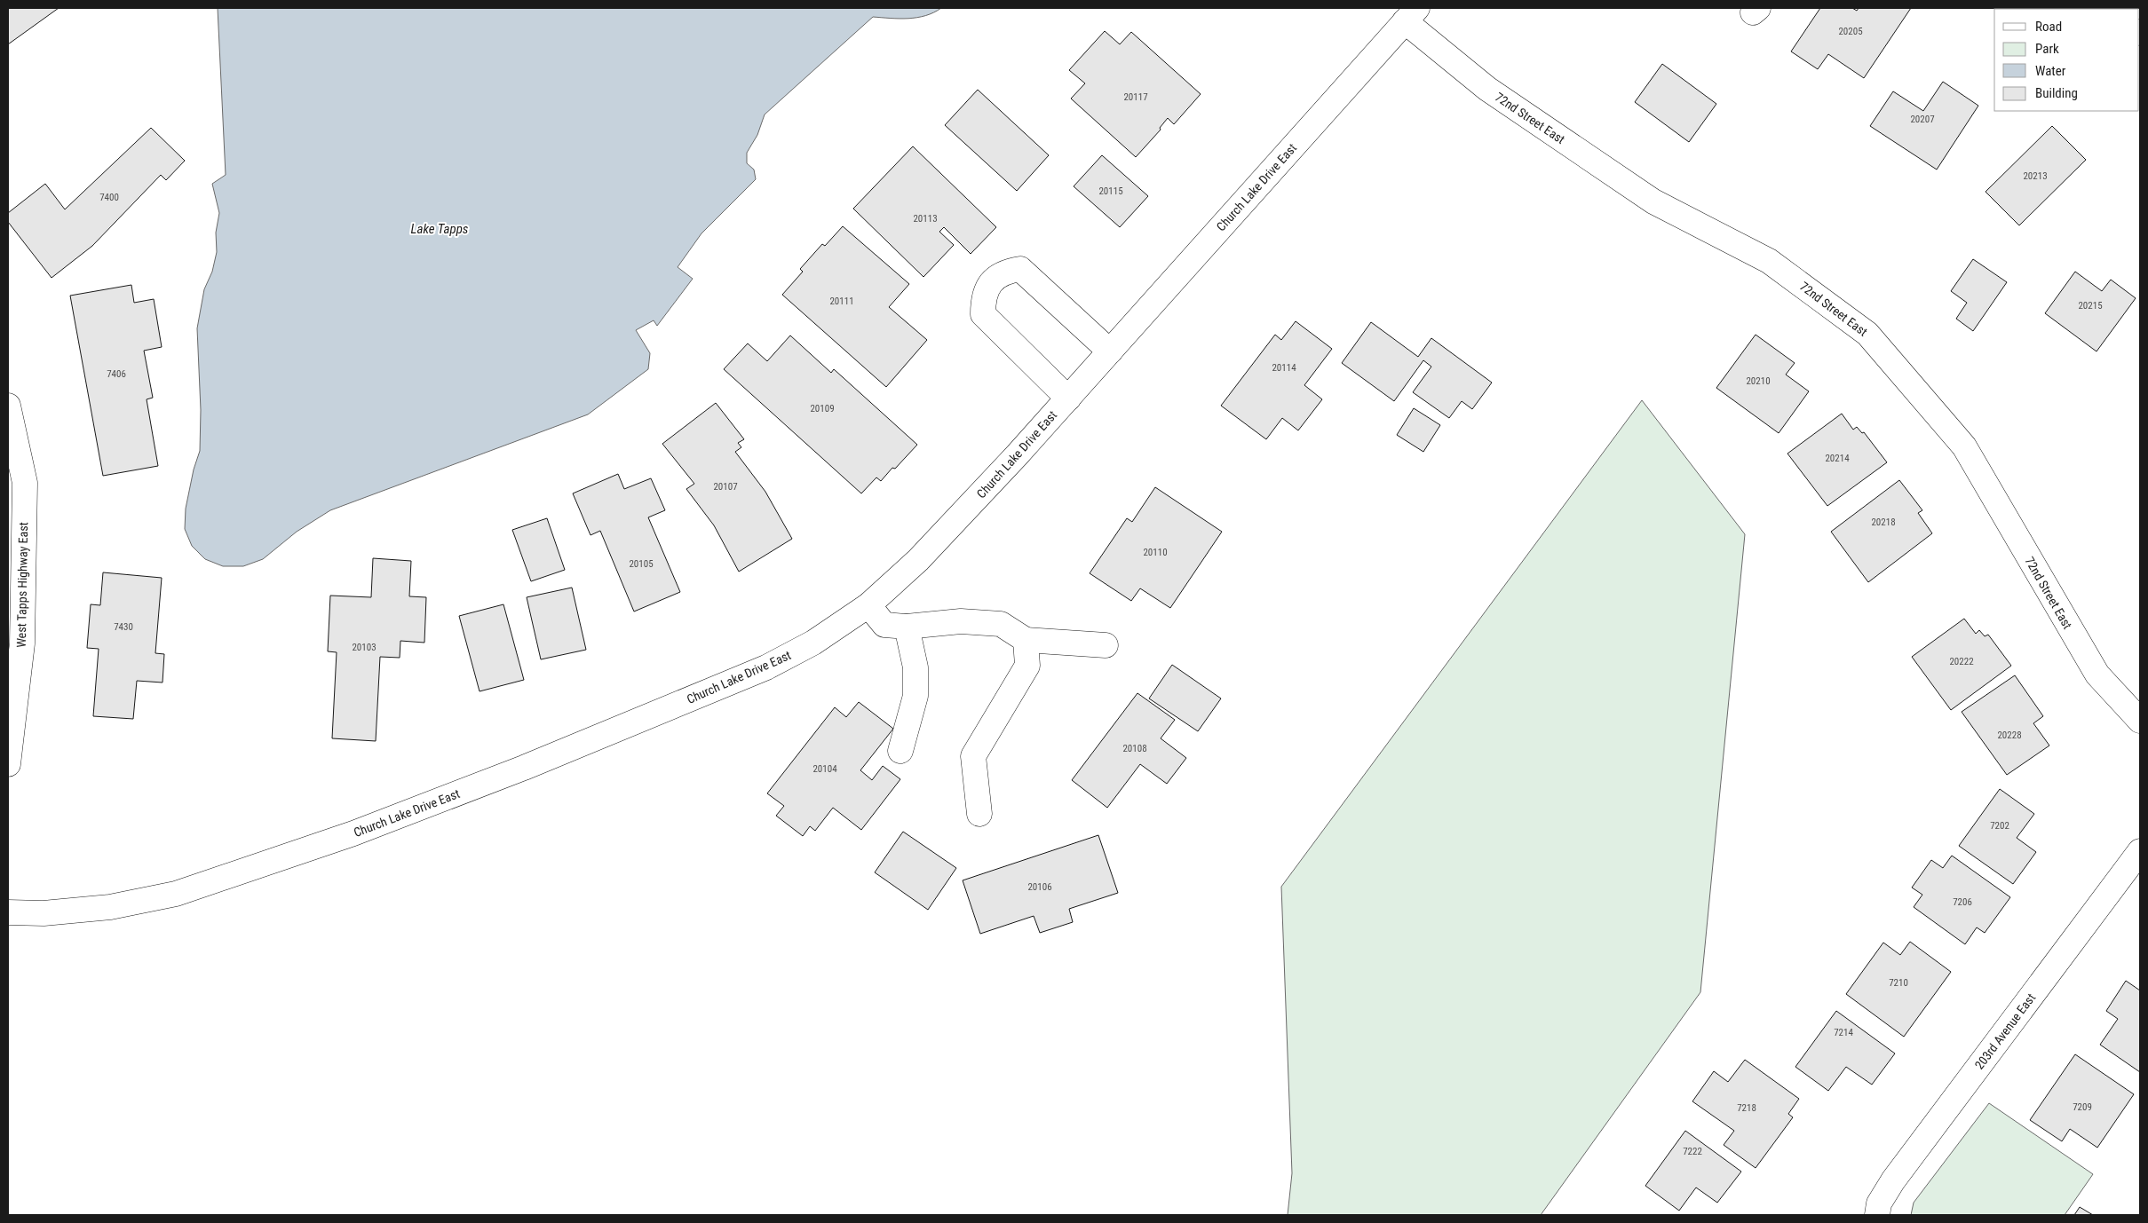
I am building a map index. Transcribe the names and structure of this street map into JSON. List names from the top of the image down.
{
  "streets": {
    "street": [
      "72nd Street East",
      "Church Lake Drive East",
      "West Tapps Highway East",
      "203rd Avenue East"
    ]
  },
  "crossings": [
    ["72nd Street East", "Church Lake Drive East"]
  ],
  "water": ["Lake Tapps"],
  "house_numbers": [
    "20205",
    "20117",
    "20207",
    "20213",
    "20115",
    "7400",
    "20113",
    "20111",
    "20215",
    "20114",
    "7406",
    "20210",
    "20109",
    "20214",
    "20107",
    "20218",
    "20110",
    "20105",
    "7430",
    "20103",
    "20222",
    "20228",
    "20108",
    "20104",
    "7202",
    "20106",
    "7206",
    "7210",
    "7214",
    "7209",
    "7218",
    "7222"
  ],
  "legend": [
    "Road",
    "Park",
    "Water",
    "Building"
  ]
}
